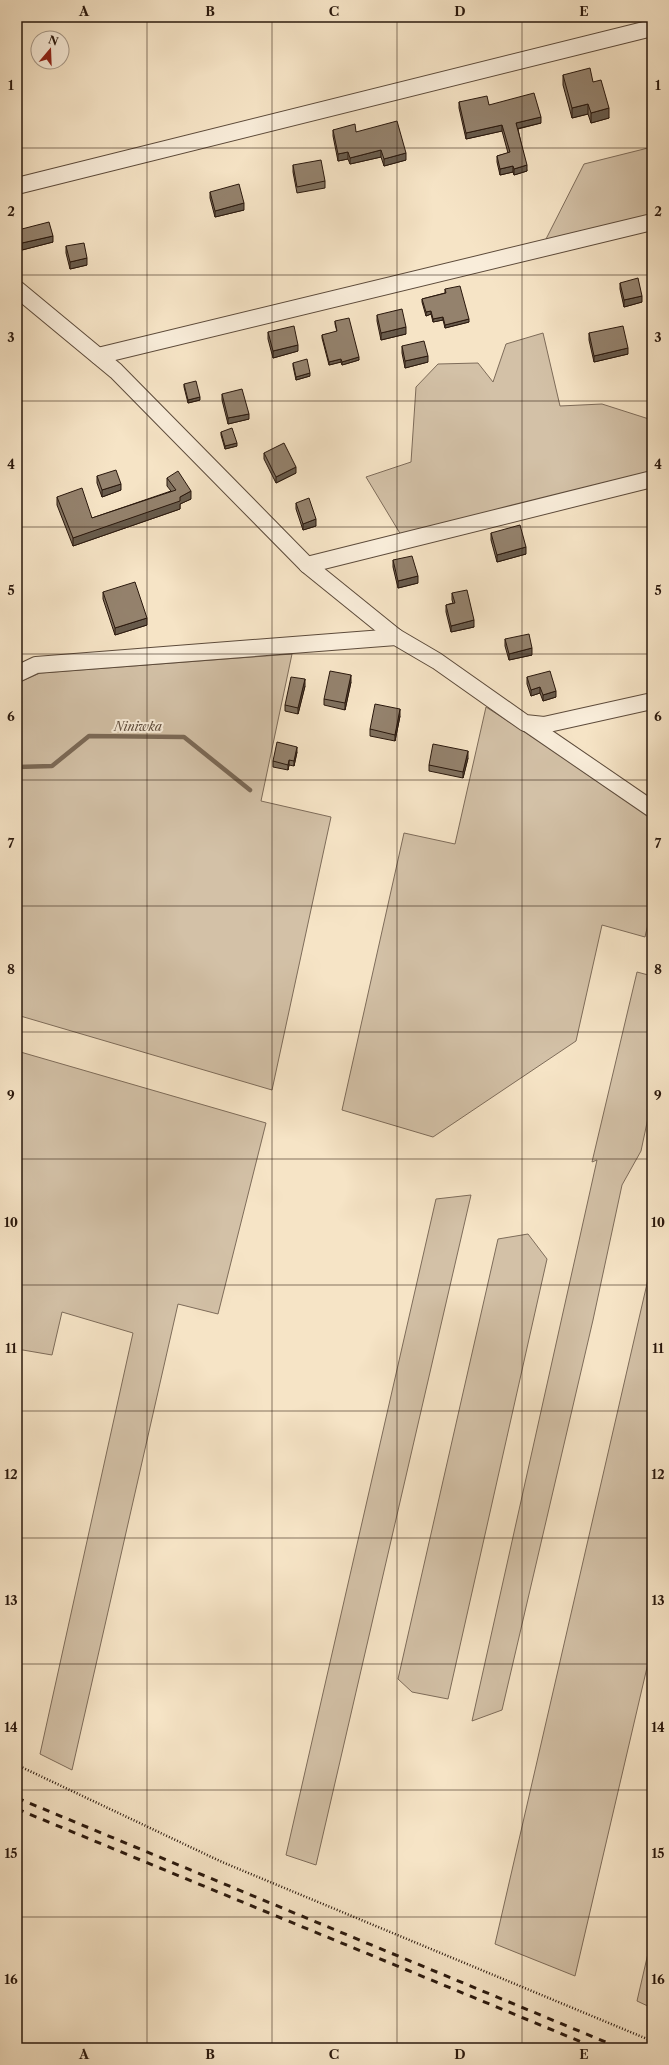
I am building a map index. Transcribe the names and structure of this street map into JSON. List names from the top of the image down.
{
  "water": ["Niniwka"],
  "north": "top",
  "grid": {
    "columns": [
      "A",
      "B",
      "C",
      "D",
      "E"
    ],
    "rows": [
      "1",
      "2",
      "3",
      "4",
      "5",
      "6",
      "7",
      "8",
      "9",
      "10",
      "11",
      "12",
      "13",
      "14",
      "15",
      "16"
    ]
  }
}
